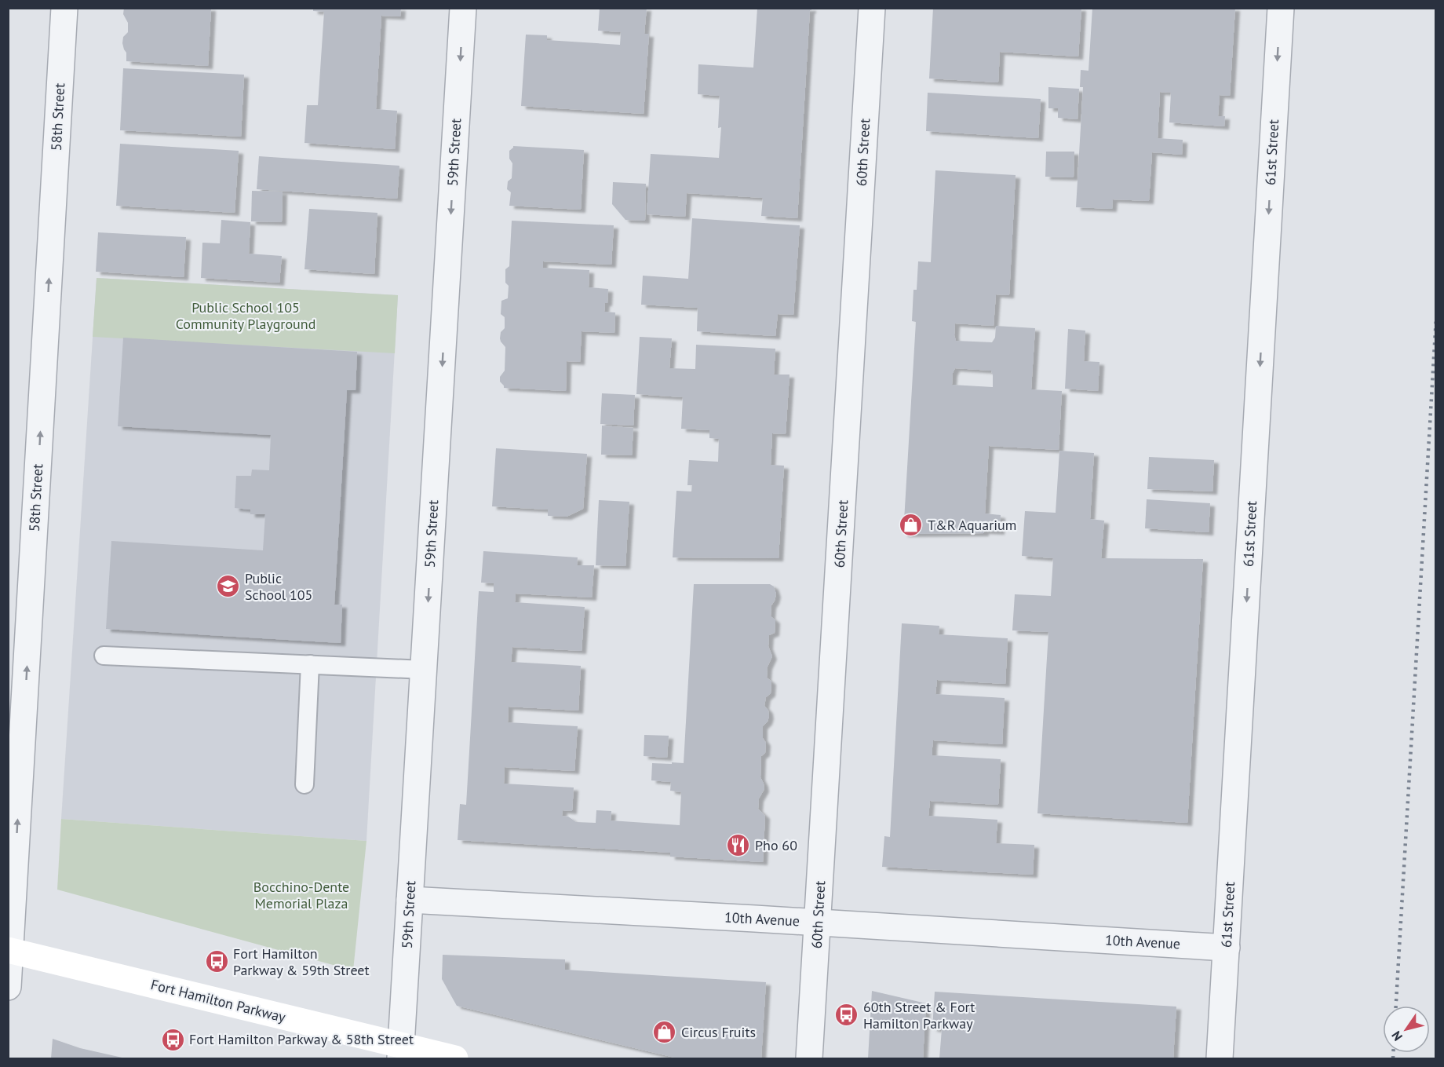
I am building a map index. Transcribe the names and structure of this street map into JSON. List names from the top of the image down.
{
  "streets": {
    "main road": ["Fort Hamilton Parkway"],
    "street": [
      "58th Street",
      "59th Street",
      "60th Street",
      "61st Street",
      "10th Avenue"
    ]
  },
  "crossings": [
    ["58th Street", "Fort Hamilton Parkway"],
    ["59th Street", "10th Avenue"],
    ["59th Street", "Fort Hamilton Parkway"],
    ["60th Street", "10th Avenue"],
    ["61st Street", "10th Avenue"]
  ],
  "one_way": ["58th Street", "59th Street", "61st Street"],
  "parks": ["Public School 105 Community Playground", "Bocchino-Dente Memorial Plaza"],
  "places": {
    "shop": ["T&R Aquarium", "Circus Fruits"],
    "school or university": ["Public School 105"],
    "restaurant": ["Pho 60"],
    "bus stop": ["Fort Hamilton Parkway & 59th Street", "60th Street & Fort Hamilton Parkway", "Fort Hamilton Parkway & 58th Street"]
  },
  "north": "bottom left"
}
